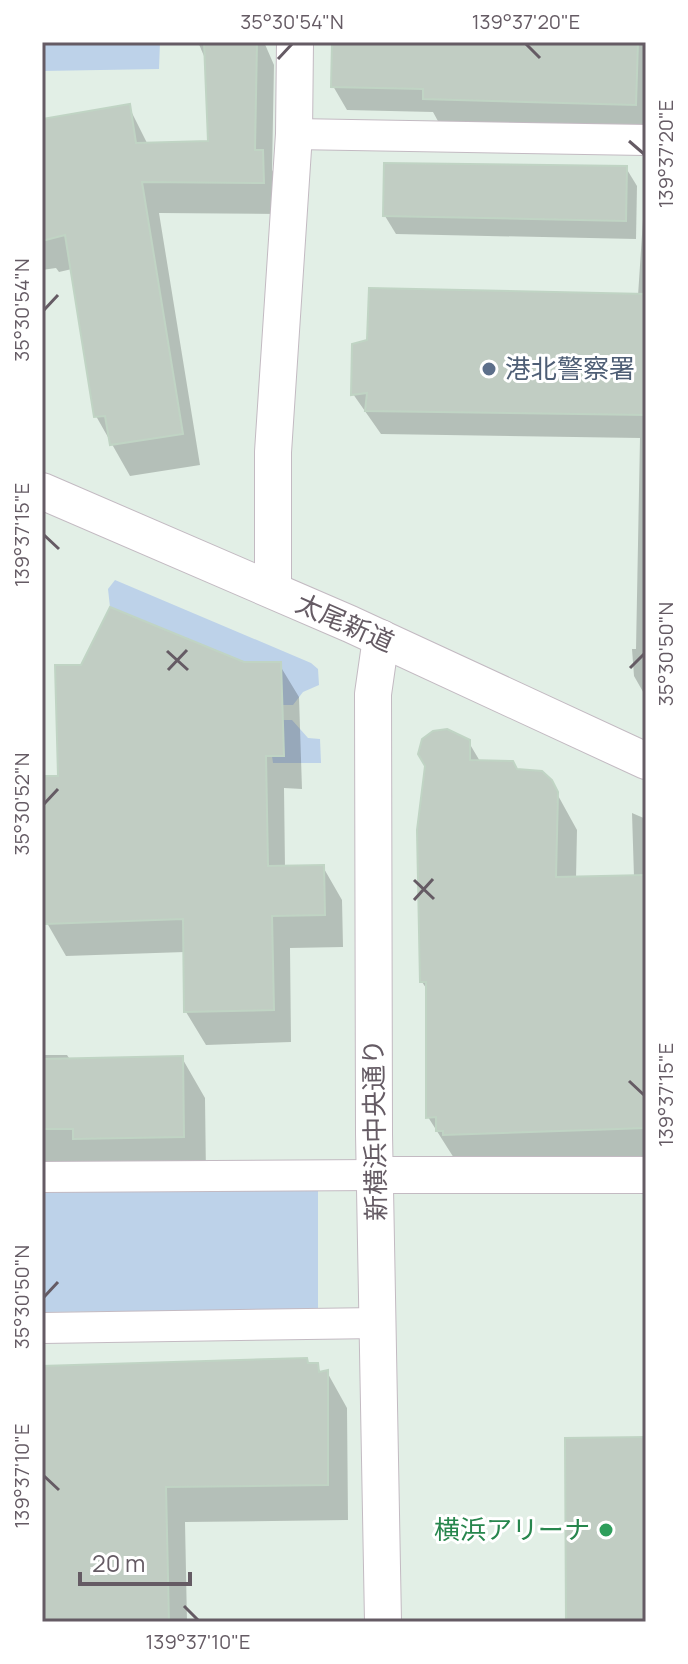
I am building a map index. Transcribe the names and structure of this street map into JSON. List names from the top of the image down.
{
  "streets": {
    "street": ["太尾新道", "新横浜中央通り"]
  },
  "crossings": [
    ["太尾新道", "新横浜中央通り"]
  ],
  "places": ["港北警察署", "横浜アリーナ"],
  "scale_bar": "20 m",
  "coordinates": [
    "35°30'54\"N",
    "139°37'20\"E",
    "139°37'15\"E",
    "35°30'50\"N",
    "35°30'52\"N",
    "139°37'10\"E"
  ]
}
